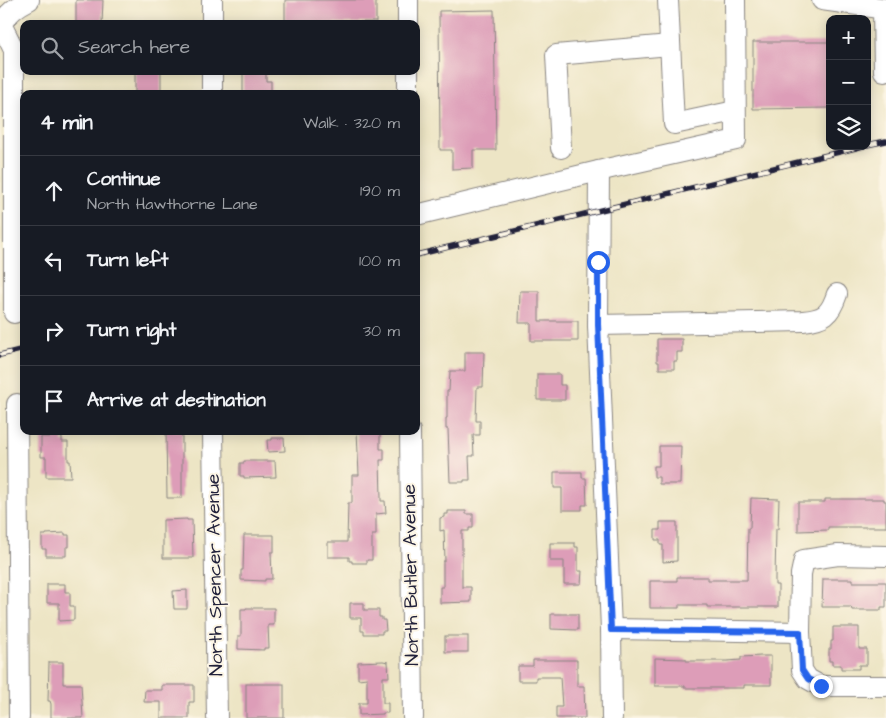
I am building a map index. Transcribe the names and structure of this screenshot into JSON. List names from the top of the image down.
{
  "streets": {
    "street": ["North Spencer Avenue", "North Butler Avenue"]
  },
  "page": {
    "map_buttons": ["+", "−"],
    "search": "Search here",
    "heading": ["4 min", "Walk · 320 m"],
    "list": [
      ["Continue", "North Hawthorne Lane", "190 m"],
      ["Turn left", "100 m"],
      ["Turn right", "30 m"],
      "Arrive at destination"
    ]
  }
}
